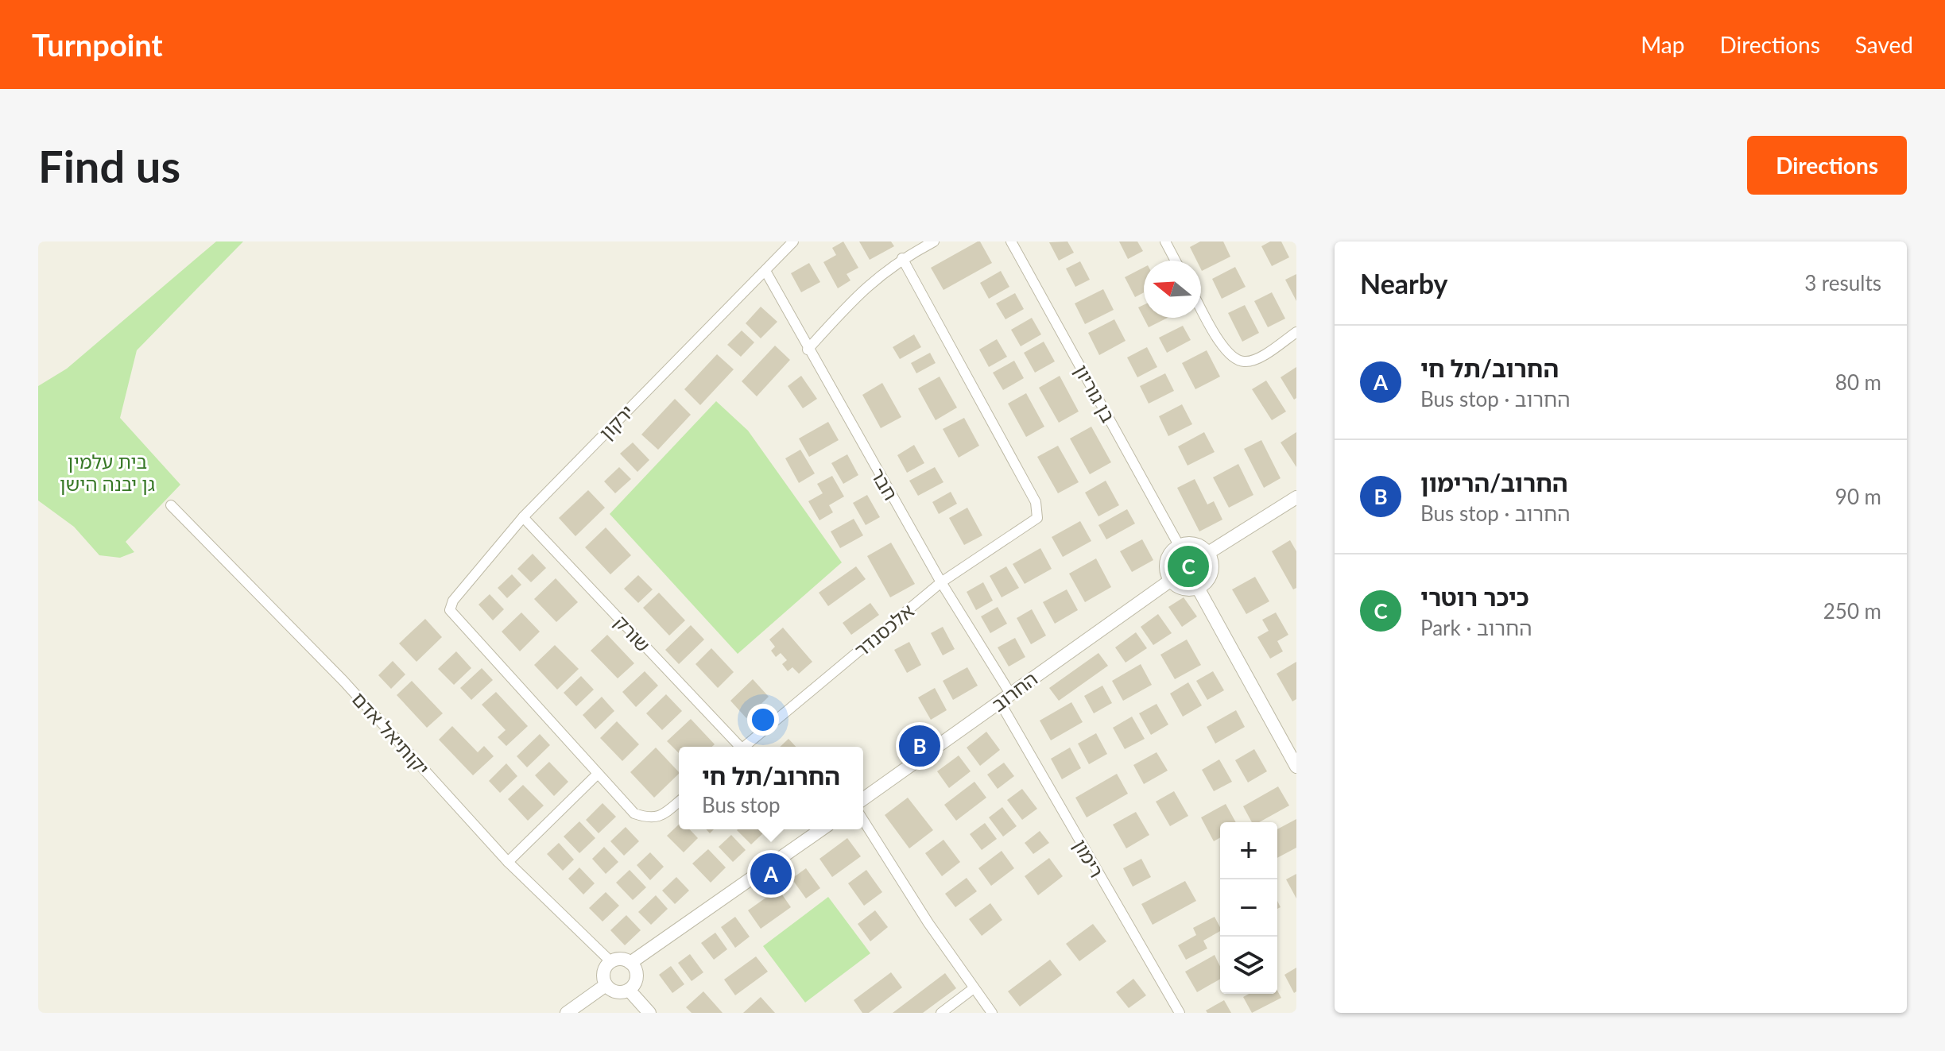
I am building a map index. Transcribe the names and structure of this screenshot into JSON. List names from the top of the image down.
{
  "streets": {
    "street": [
      "בן גוריון",
      "ירקון",
      "חבר",
      "אלכסנדר",
      "שורק",
      "החרוב",
      "יקותיאל אדם",
      "רימון"
    ]
  },
  "crossings": [
    ["בן גוריון", "החרוב"],
    ["ירקון", "חבר"],
    ["ירקון", "שורק"],
    ["חבר", "אלכסנדר"],
    ["חבר", "החרוב"],
    ["חבר", "רימון"],
    ["החרוב", "רימון"]
  ],
  "parks": ["בית עלמין גן יבנה הישן"],
  "north": "left",
  "page": {
    "header": "Turnpoint",
    "nav": ["Map", "Directions", "Saved"],
    "buttons": "Directions",
    "title": "Find us",
    "heading": ["Nearby", "3 results"],
    "list": [
      {
        "mark": "A",
        "name": "החרוב/תל חי",
        "note": "Bus stop · החרוב",
        "value": "80 m"
      },
      {
        "mark": "B",
        "name": "החרוב/הרימון",
        "note": "Bus stop · החרוב",
        "value": "90 m"
      },
      {
        "mark": "C",
        "name": "כיכר רוטרי",
        "note": "Park · החרוב",
        "value": "250 m"
      }
    ],
    "pins": ["C", "B", "A"],
    "popup": ["החרוב/תל חי", "Bus stop"],
    "map_buttons": ["+", "−"]
  }
}
